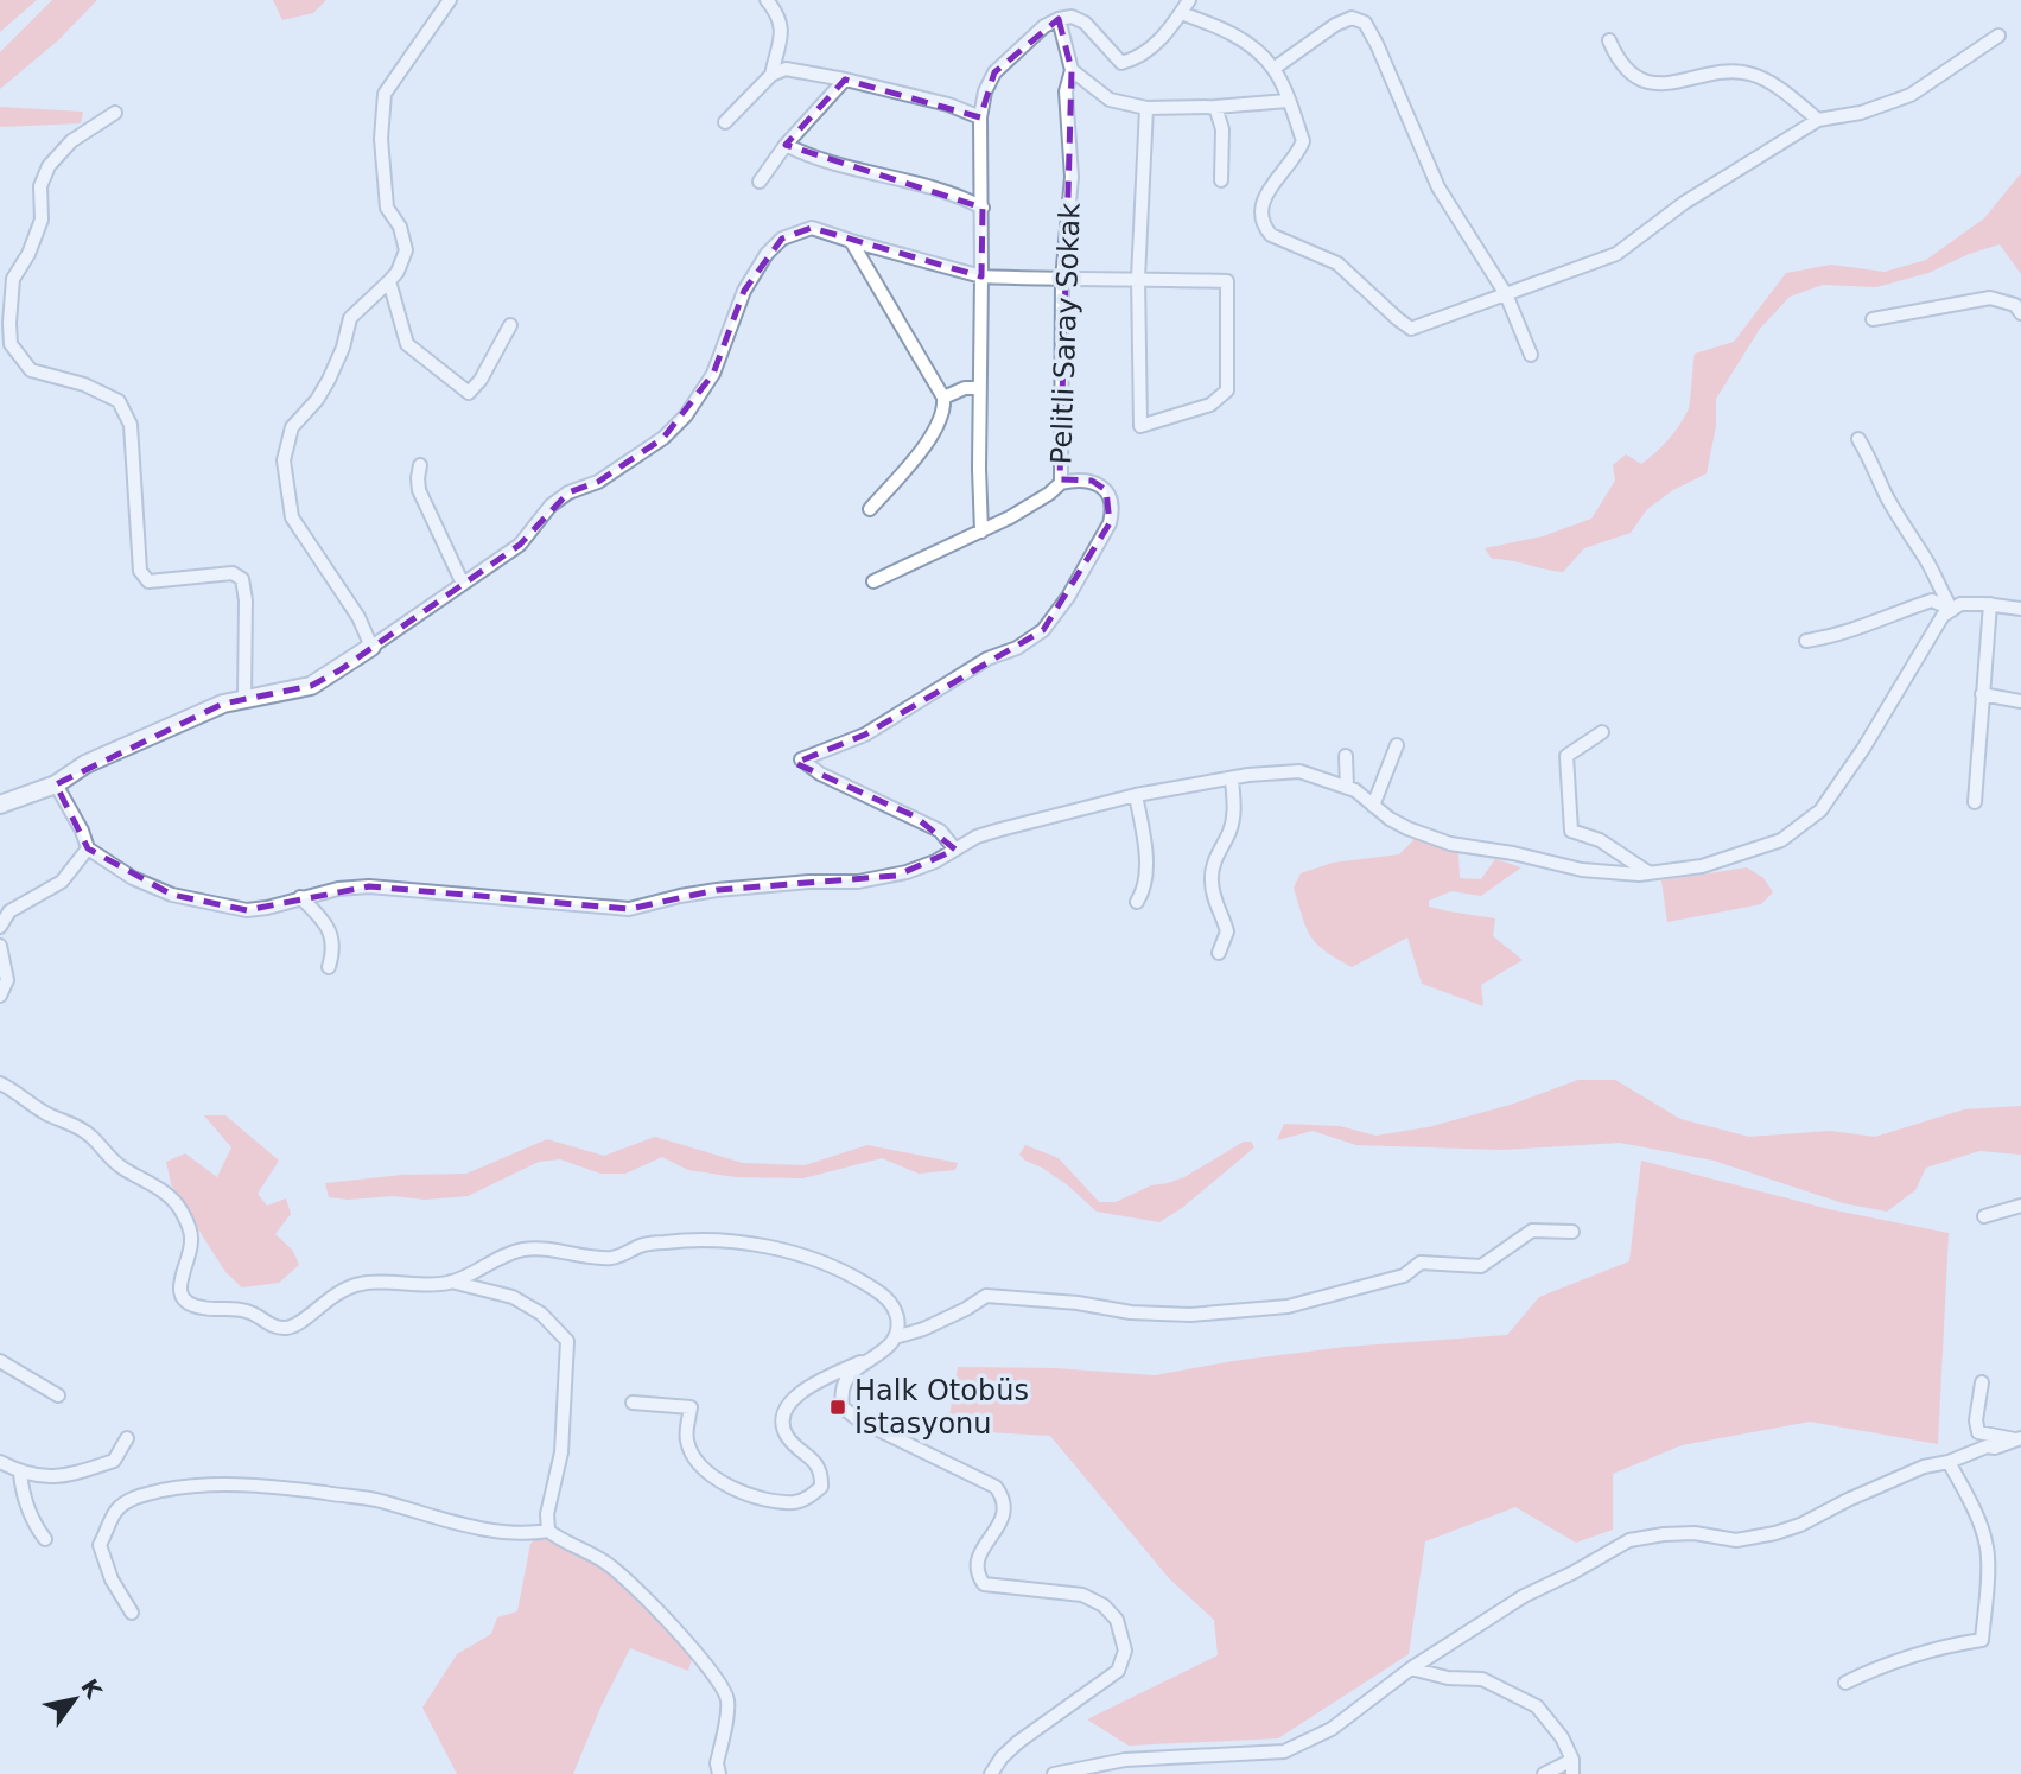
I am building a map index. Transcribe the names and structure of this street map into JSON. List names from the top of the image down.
{
  "streets": {
    "street": ["Pelitli Saray Sokak"]
  },
  "places": {
    "transit": ["Halk Otobüs İstasyonu"]
  },
  "north": "top right"
}
